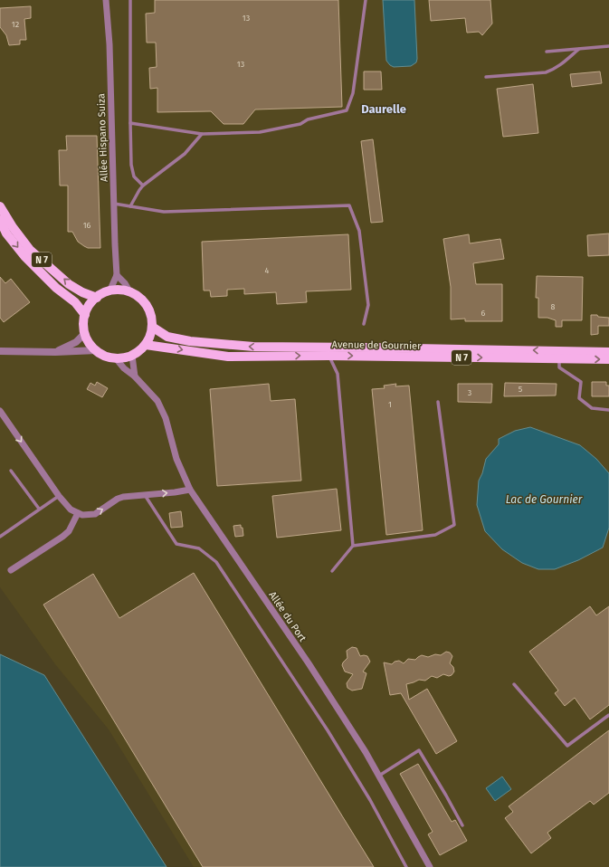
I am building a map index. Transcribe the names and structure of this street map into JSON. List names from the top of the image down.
{
  "streets": {
    "main road": ["N 7", "Avenue de Gournier"],
    "street": ["Allée Hispano Suiza", "Allée du Port"]
  },
  "crossings": [
    ["Allée Hispano Suiza", "N 7"],
    ["Allée Hispano Suiza", "Avenue de Gournier"],
    ["Allée Hispano Suiza", "Allée du Port"],
    ["N 7", "Avenue de Gournier"],
    ["N 7", "Allée du Port"],
    ["Avenue de Gournier", "Allée du Port"]
  ],
  "districts": ["Daurelle"],
  "water": ["Lac de Gournier"],
  "house_numbers": [
    "13",
    "12",
    "13",
    "16",
    "4",
    "8",
    "6",
    "5",
    "3",
    "1"
  ]
}
